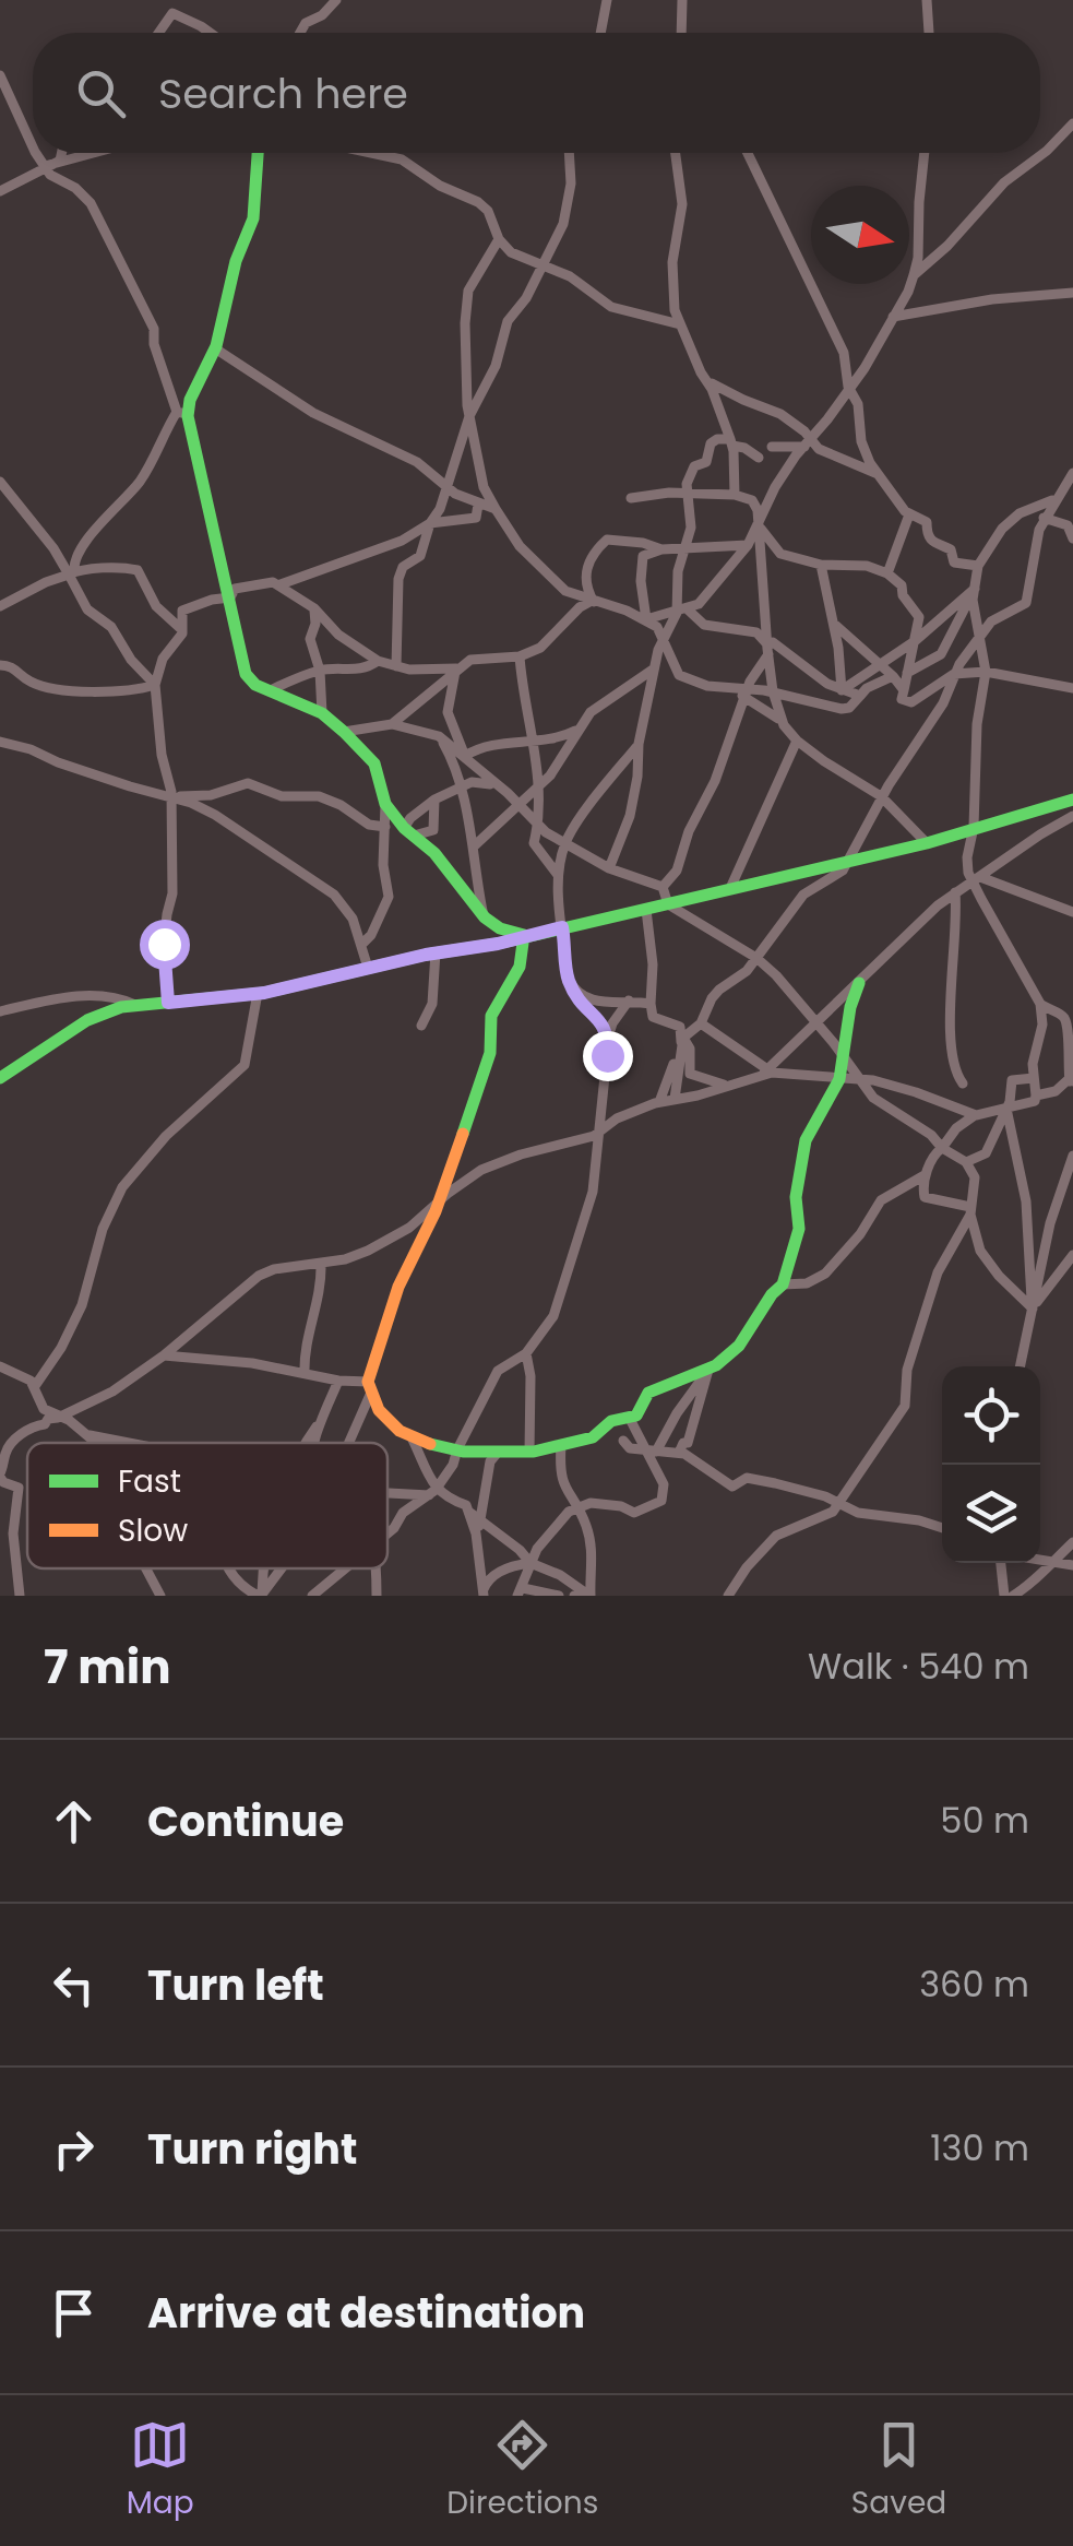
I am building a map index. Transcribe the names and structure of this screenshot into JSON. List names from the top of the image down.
{
  "legend": ["Fast", "Slow"],
  "north": "right",
  "page": {
    "search": "Search here",
    "heading": ["7 min", "Walk · 540 m"],
    "list": [
      ["Continue", "50 m"],
      ["Turn left", "360 m"],
      ["Turn right", "130 m"],
      "Arrive at destination"
    ],
    "nav": ["Map", "Directions", "Saved"]
  }
}
